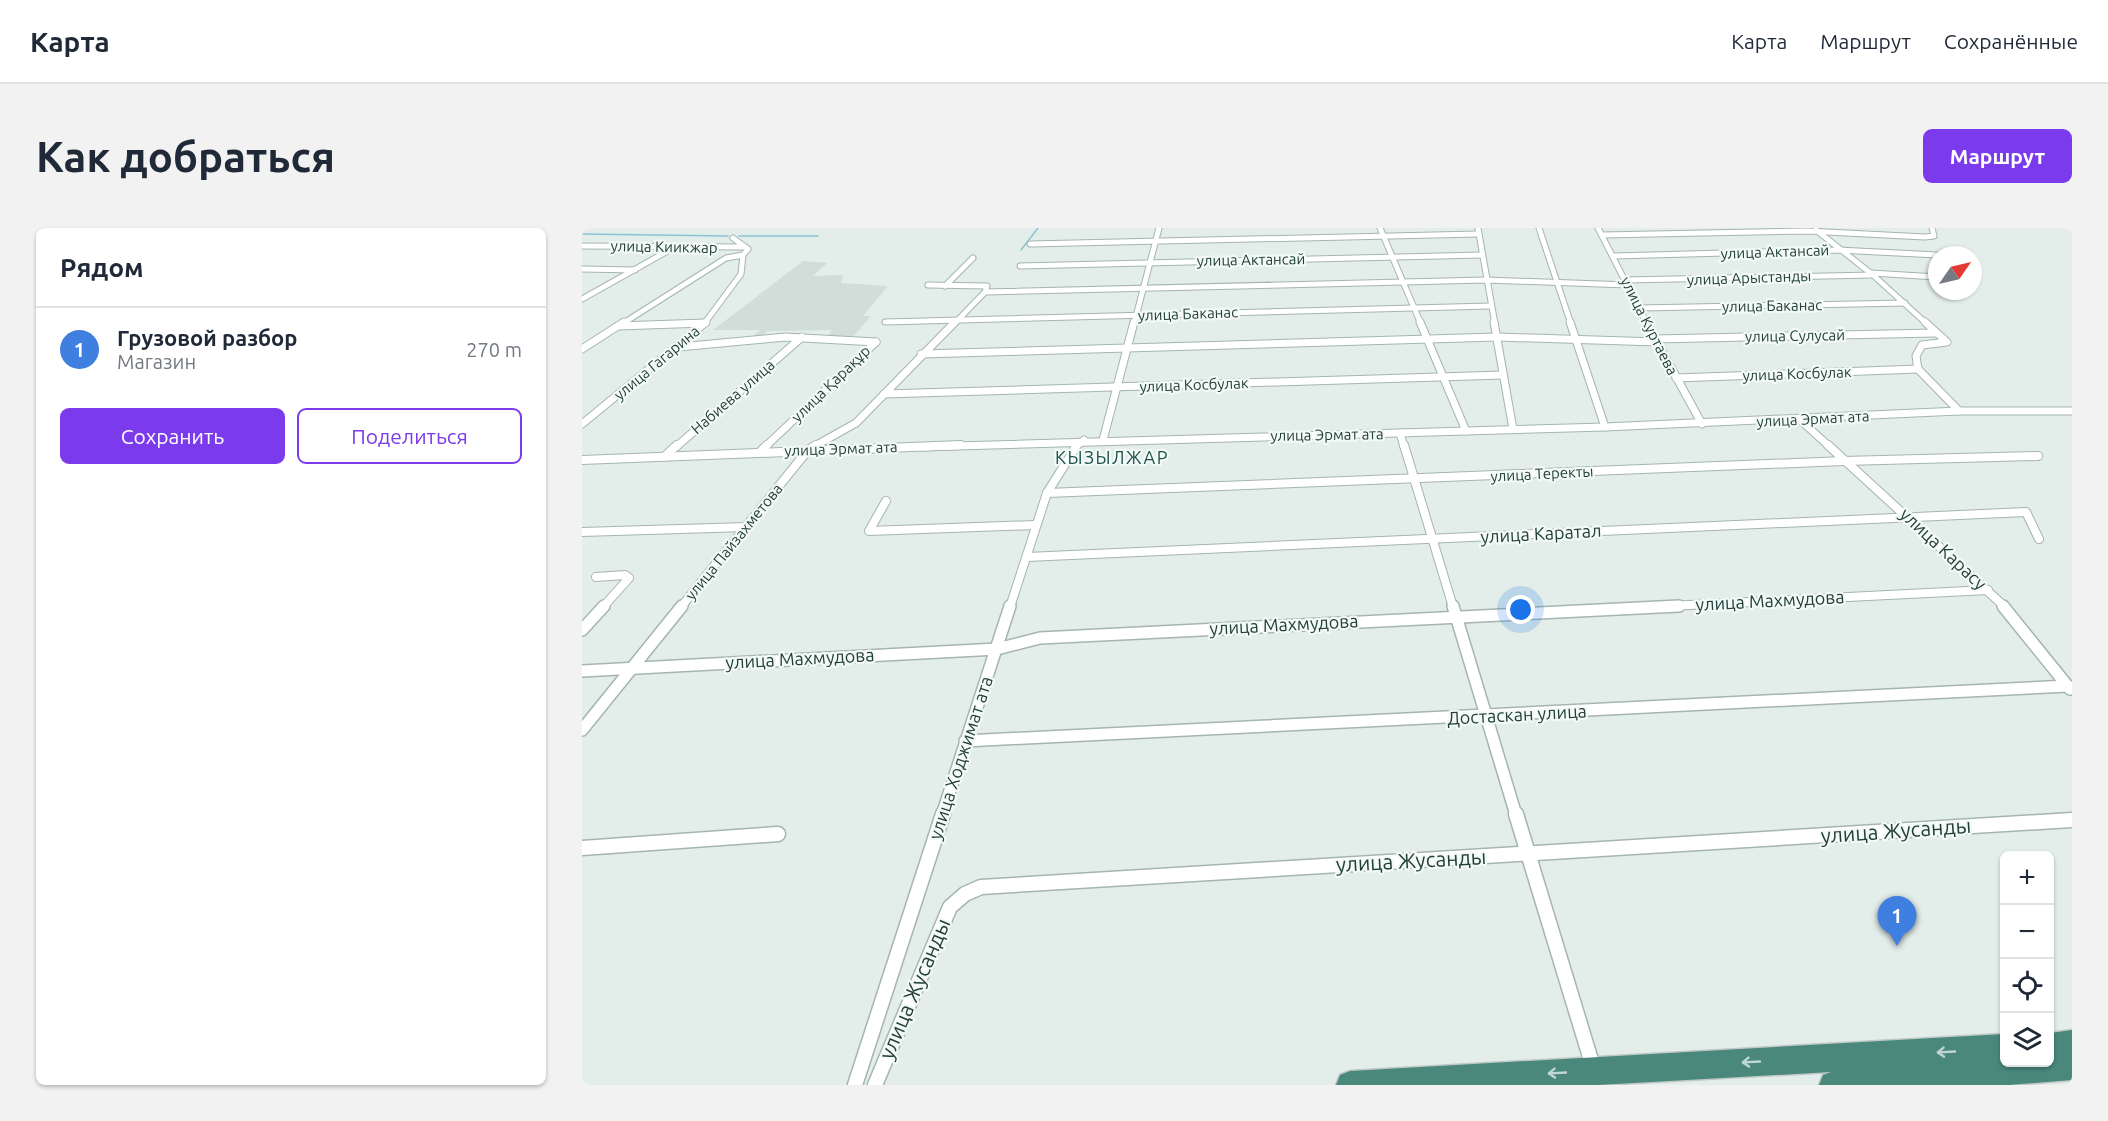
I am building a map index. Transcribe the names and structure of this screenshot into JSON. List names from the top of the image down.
{
  "streets": {
    "street": [
      "улица Киикжар",
      "улица Актансай",
      "улица Арыстанды",
      "улица Баканас",
      "улица Куртаева",
      "улица Сулусай",
      "улица Гагарина",
      "улица Косбулак",
      "улица Қарақұр",
      "Набиева улица",
      "улица Эрмат ата",
      "улица Теректы",
      "улица Каратал",
      "улица Пайзахметова",
      "улица Карасу",
      "улица Махмудова",
      "Достаскан улица",
      "улица Ходжимат ата",
      "улица Жусанды"
    ]
  },
  "crossings": [
    ["улица Киикжар", "улица Гагарина"],
    ["улица Актансай", "улица Куртаева"],
    ["улица Арыстанды", "улица Куртаева"],
    ["улица Арыстанды", "улица Пайзахметова"],
    ["улица Баканас", "улица Куртаева"],
    ["улица Баканас", "улица Пайзахметова"],
    ["улица Куртаева", "улица Сулусай"],
    ["улица Куртаева", "улица Косбулак"],
    ["улица Куртаева", "улица Эрмат ата"],
    ["улица Сулусай", "улица Пайзахметова"],
    ["улица Косбулак", "улица Пайзахметова"],
    ["улица Қарақұр", "Набиева улица"],
    ["улица Қарақұр", "улица Эрмат ата"],
    ["Набиева улица", "улица Эрмат ата"],
    ["улица Эрмат ата", "улица Пайзахметова"],
    ["улица Эрмат ата", "улица Карасу"],
    ["улица Эрмат ата", "улица Ходжимат ата"],
    ["улица Теректы", "улица Карасу"],
    ["улица Теректы", "улица Ходжимат ата"],
    ["улица Каратал", "улица Карасу"],
    ["улица Каратал", "улица Ходжимат ата"],
    ["улица Пайзахметова", "улица Махмудова"],
    ["улица Карасу", "улица Махмудова"],
    ["улица Карасу", "Достаскан улица"],
    ["улица Махмудова", "улица Ходжимат ата"],
    ["Достаскан улица", "улица Ходжимат ата"]
  ],
  "districts": ["КЫЗЫЛЖАР"],
  "north": "top right",
  "page": {
    "header": "Карта",
    "nav": ["Карта", "Маршрут", "Сохранённые"],
    "buttons": [
      "Маршрут",
      ["Сохранить", "Поделиться"]
    ],
    "title": "Как добраться",
    "heading": "Рядом",
    "list": [
      {
        "mark": "1",
        "name": "Грузовой разбор",
        "note": "Магазин",
        "value": "270 m"
      }
    ],
    "map_buttons": ["+", "−"],
    "pins": "1"
  }
}
